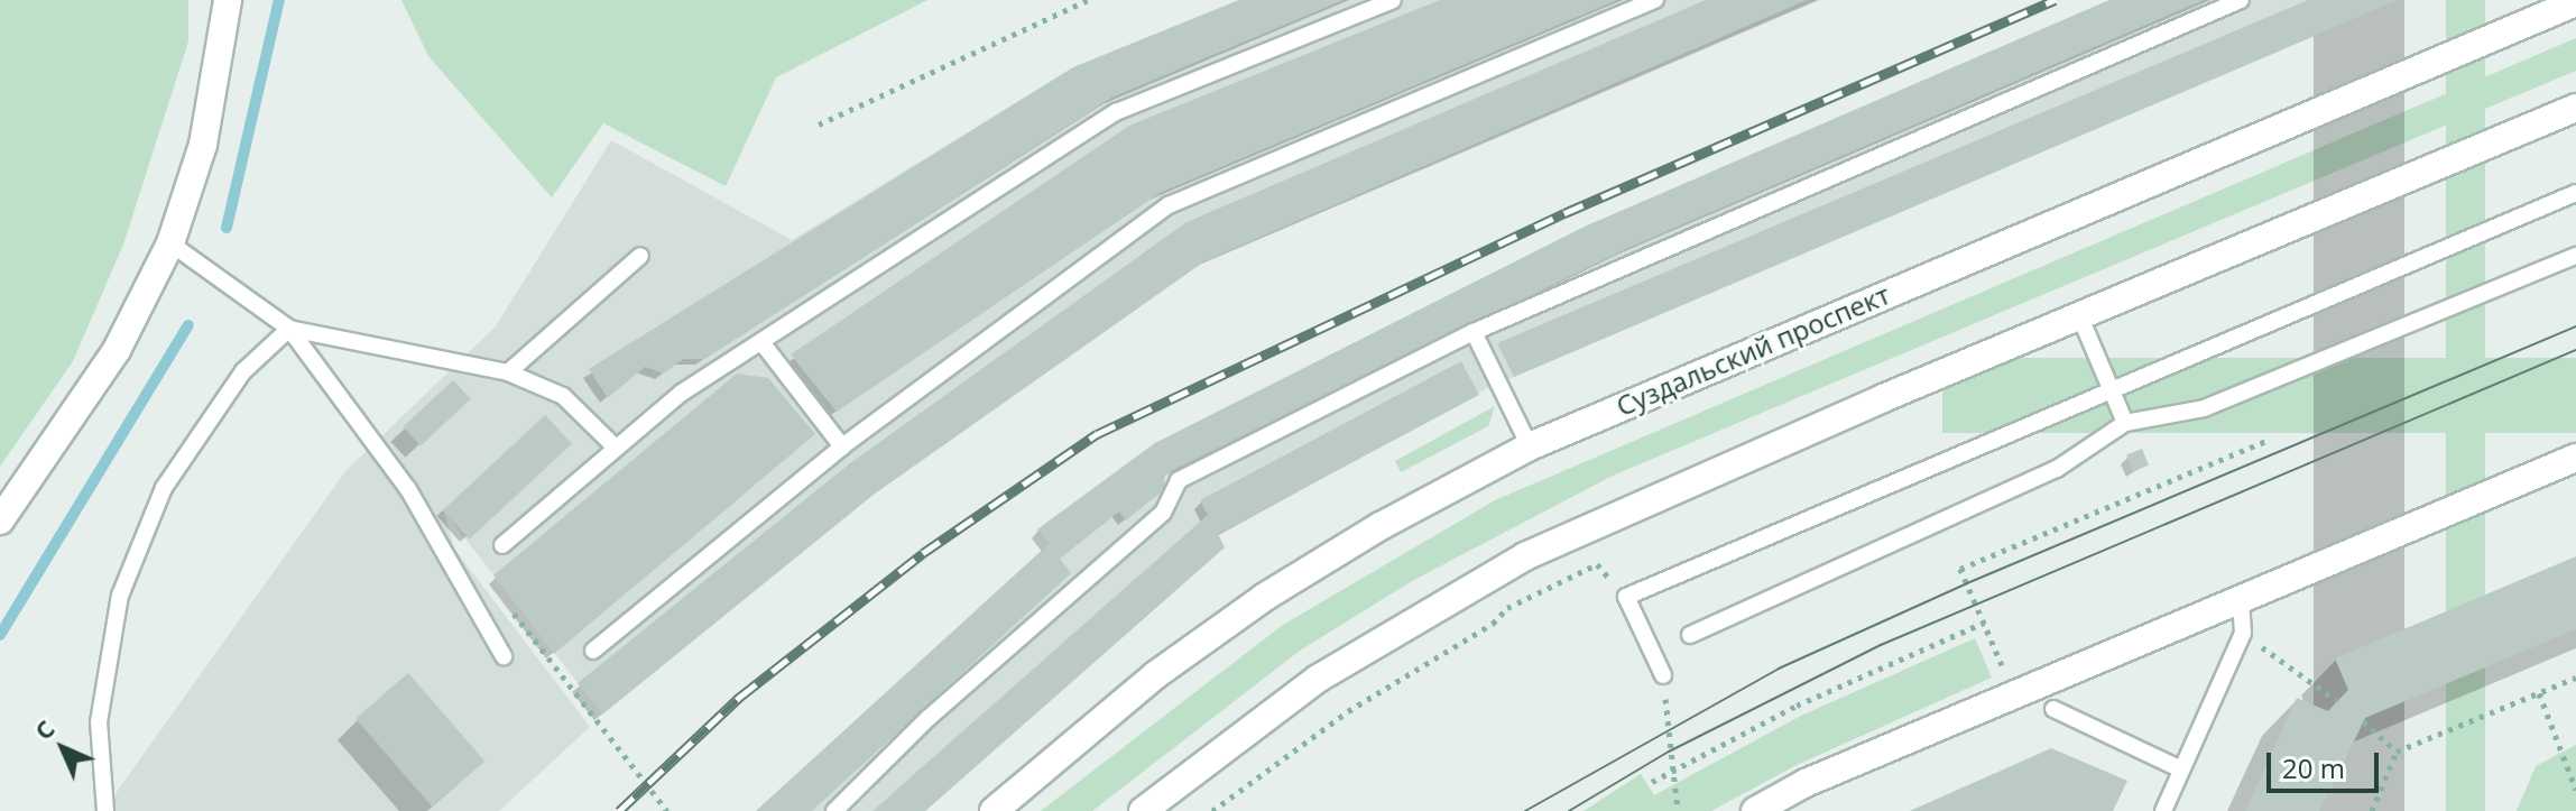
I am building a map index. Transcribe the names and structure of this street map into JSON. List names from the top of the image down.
{
  "streets": {
    "main road": ["Суздальский проспект"]
  },
  "scale_bar": "20 m",
  "north": "top left"
}
